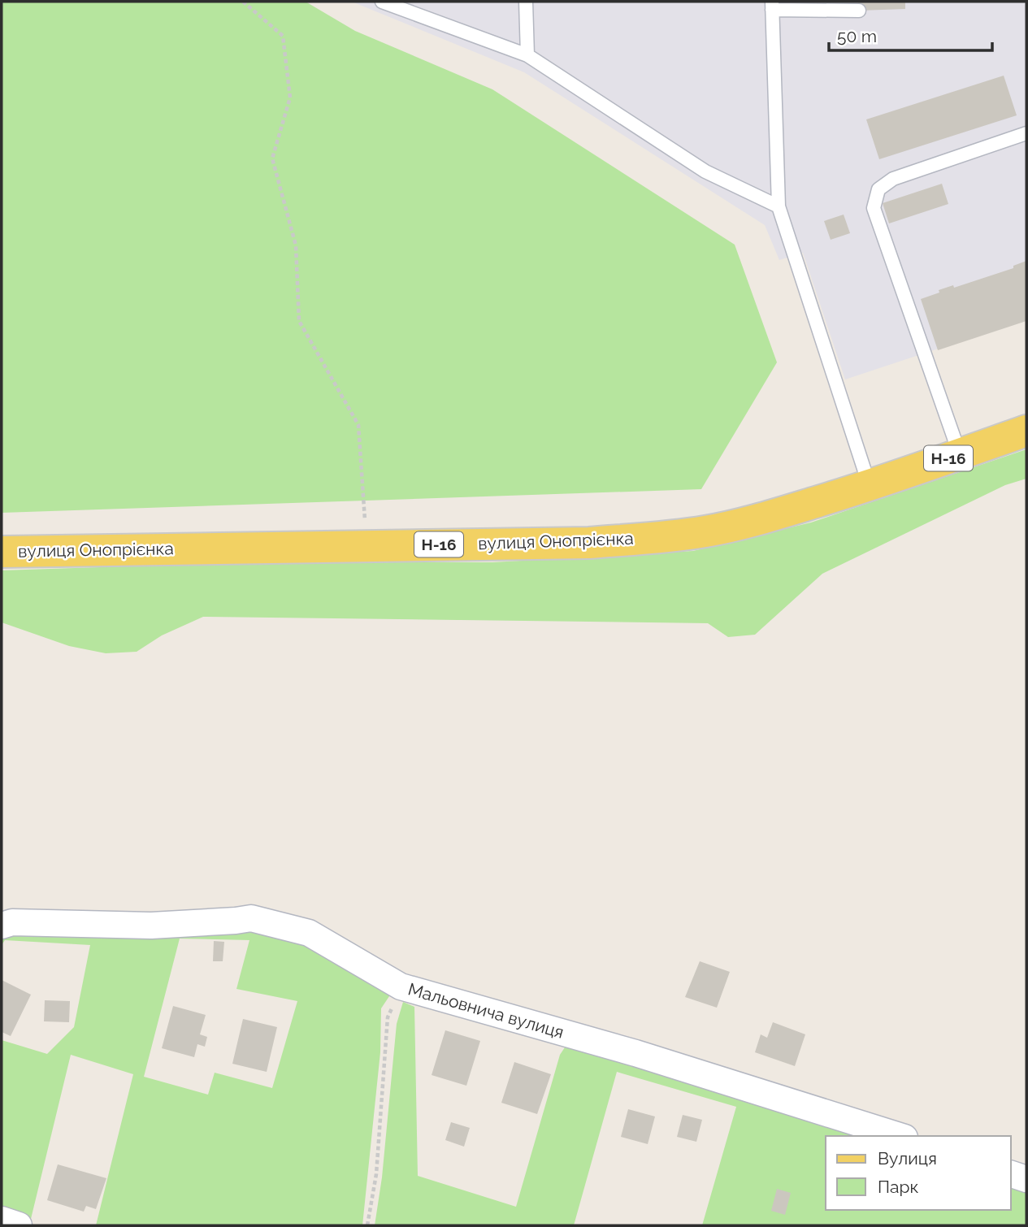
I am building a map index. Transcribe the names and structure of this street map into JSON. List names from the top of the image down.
{
  "streets": {
    "main road": ["Н-16", "вулиця Онопрієнка"],
    "street": ["Мальовнича вулиця"]
  },
  "legend": ["Вулиця", "Парк"],
  "scale_bar": "50 m"
}
